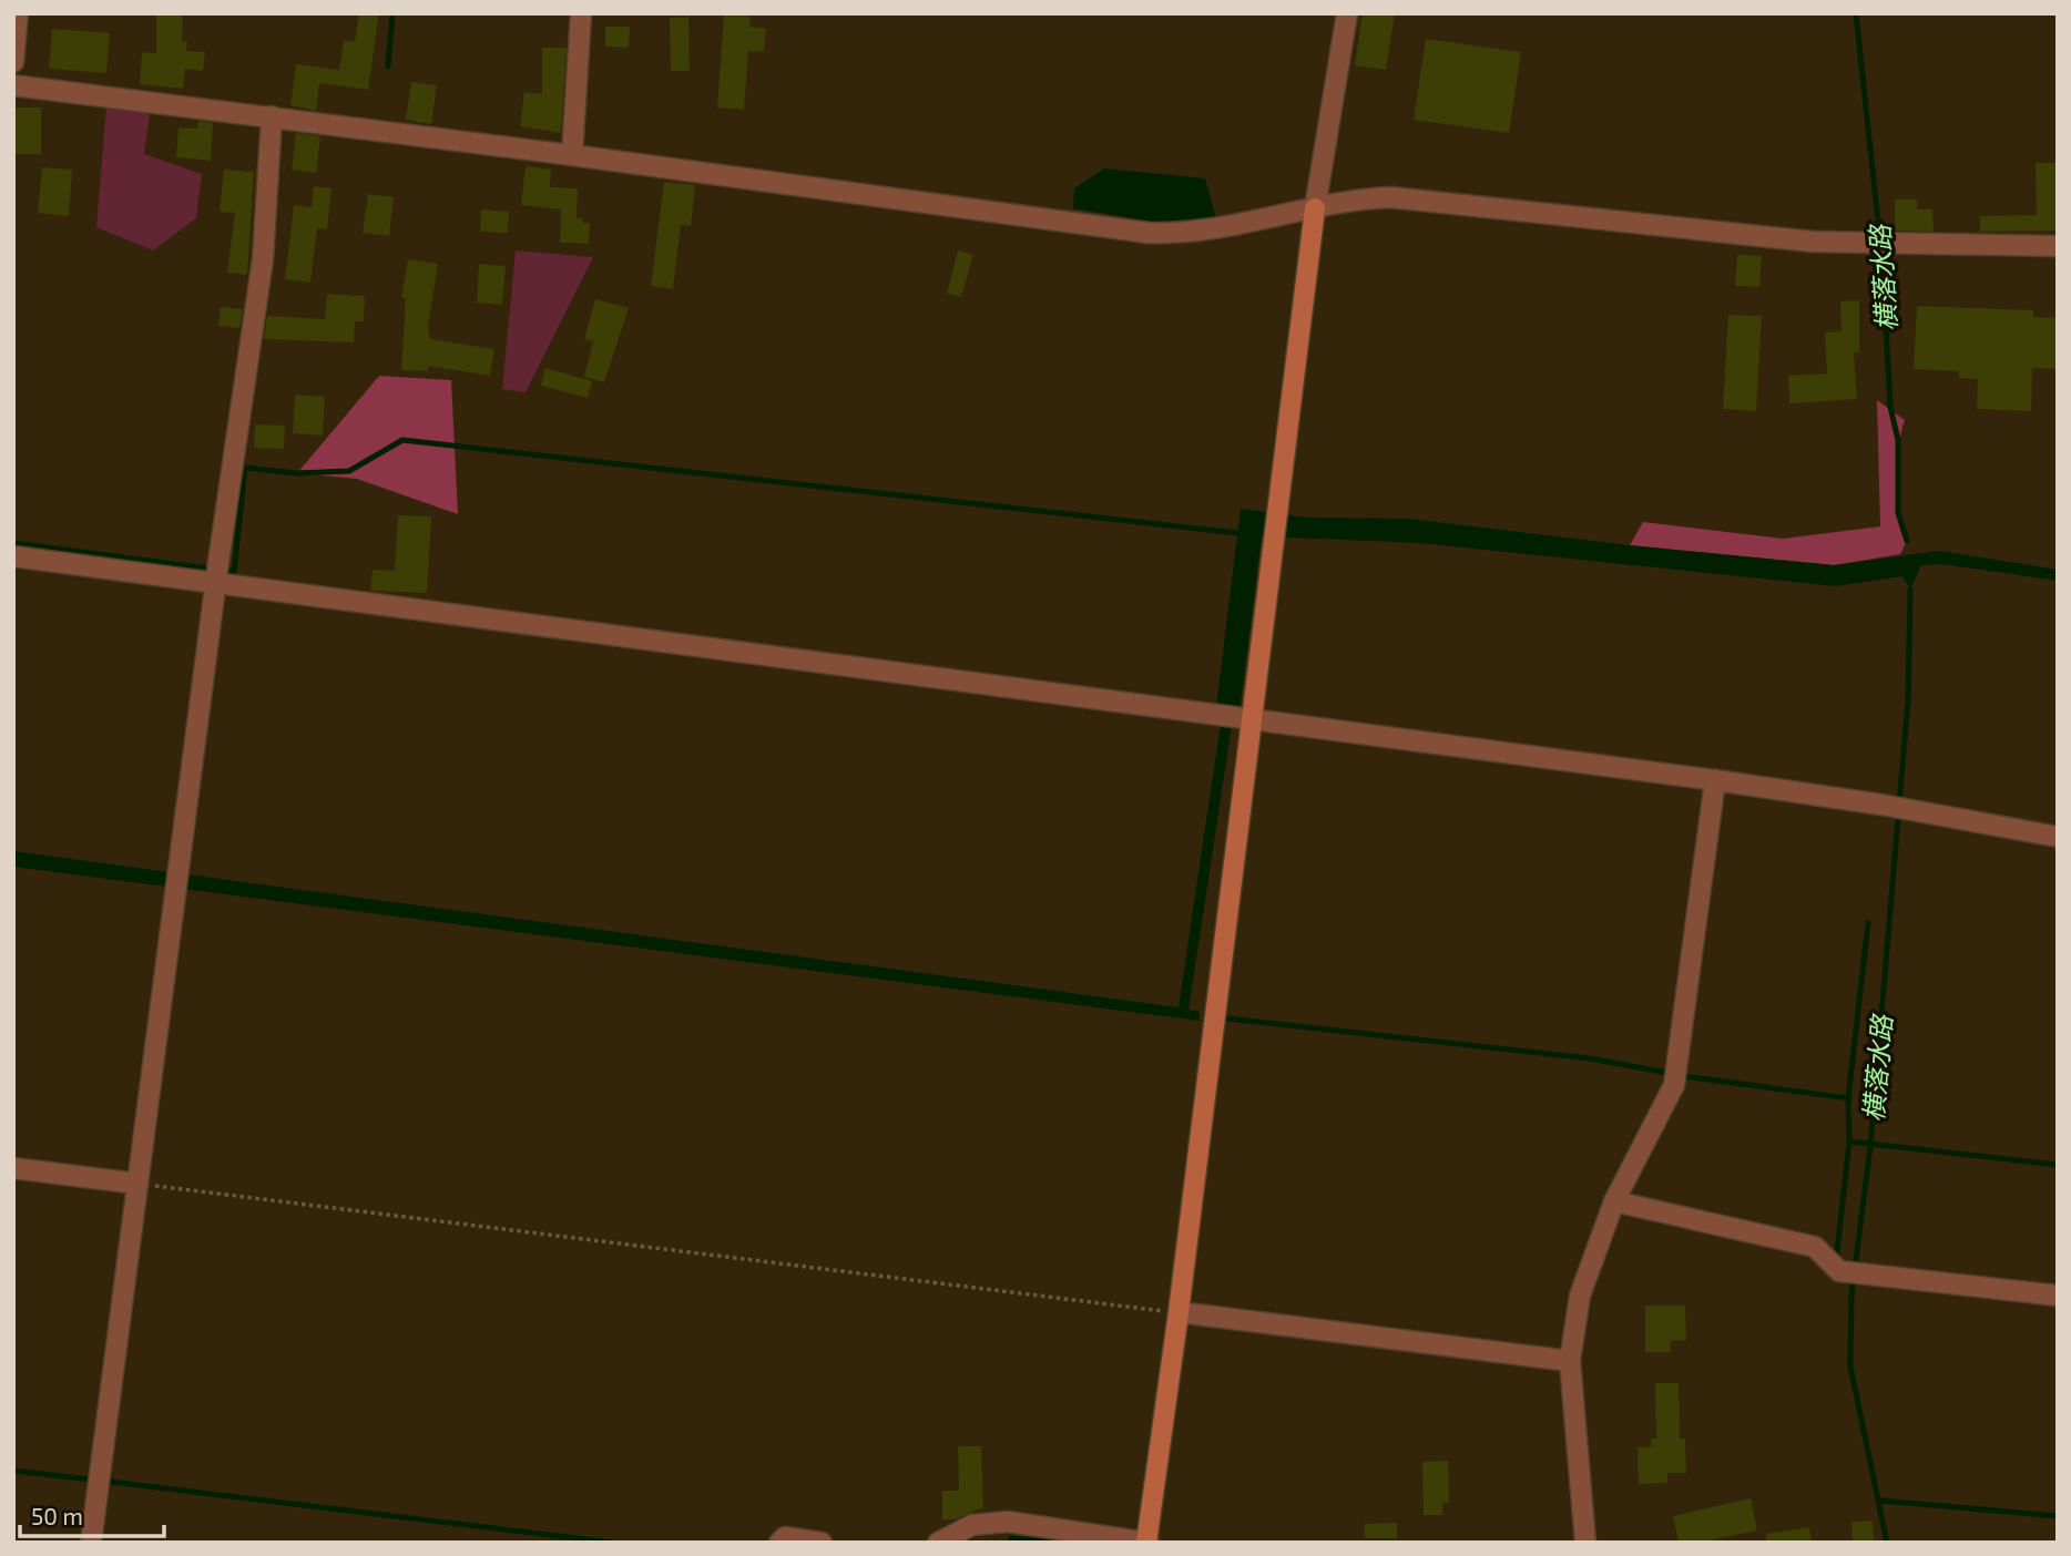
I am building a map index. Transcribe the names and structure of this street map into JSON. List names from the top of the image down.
{
  "water": ["横落水路"],
  "scale_bar": "50 m"
}
